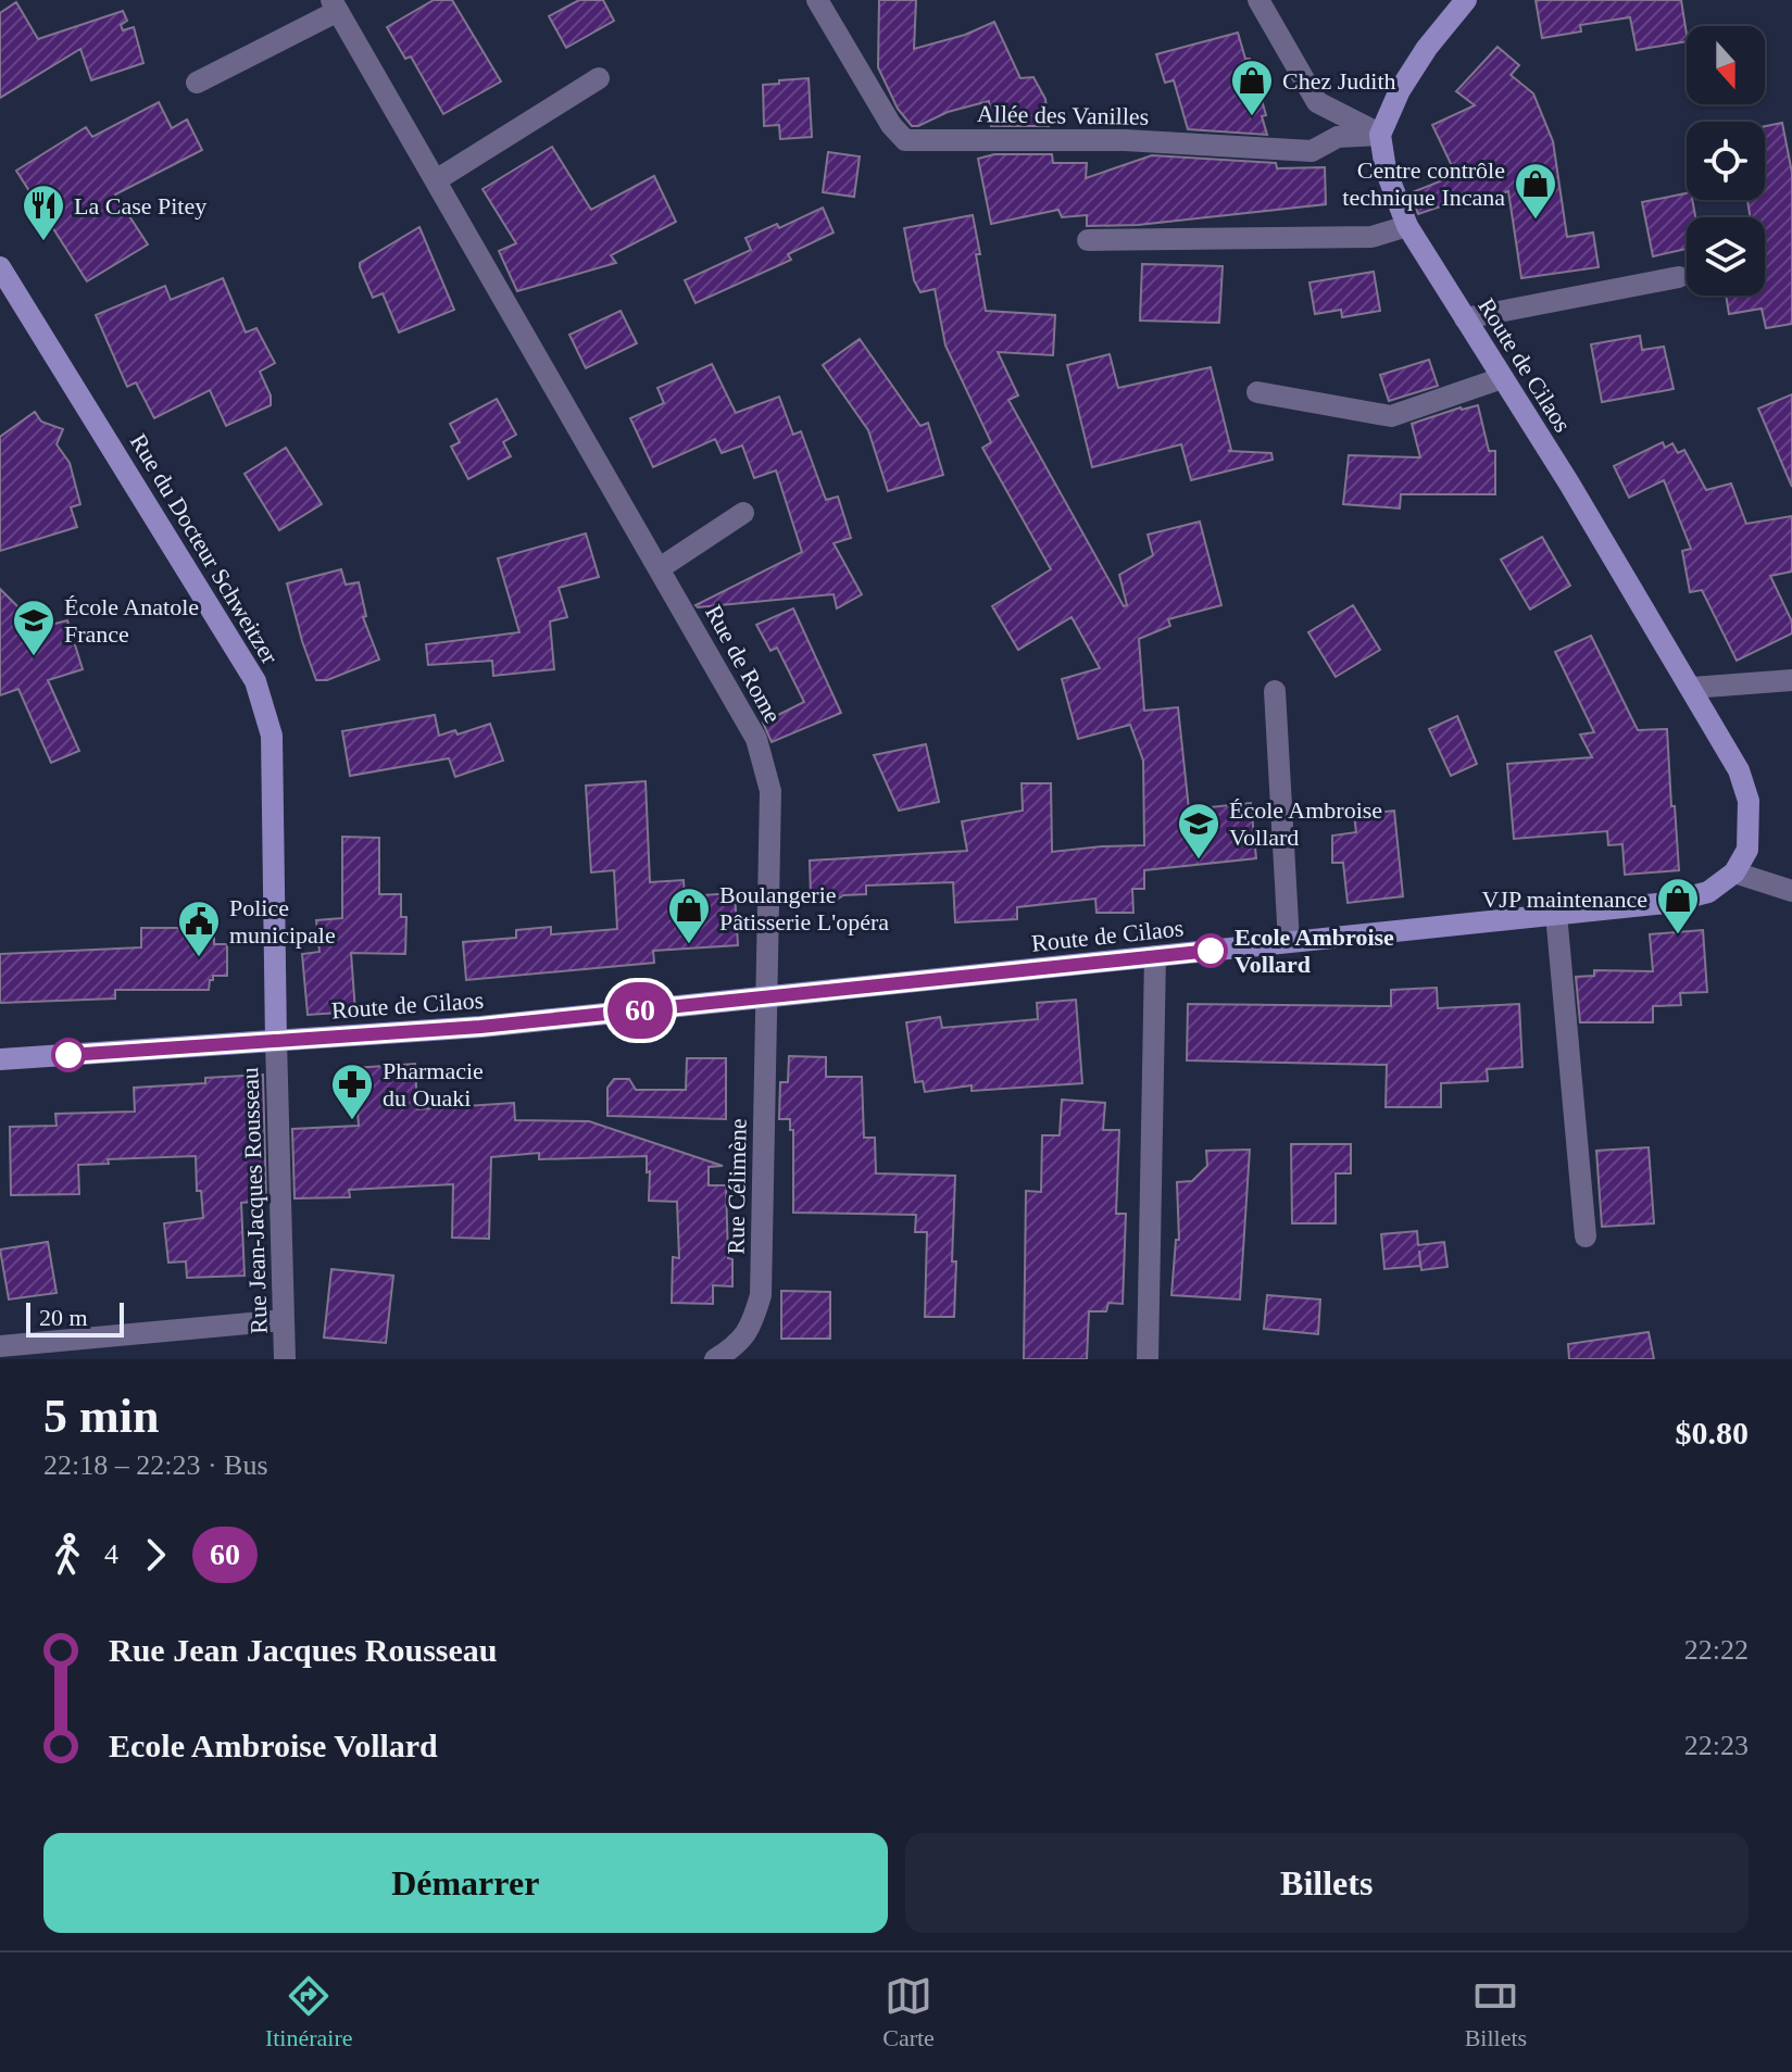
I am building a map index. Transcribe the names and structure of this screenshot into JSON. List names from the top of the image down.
{
  "streets": {
    "main road": ["Route de Cilaos", "Rue du Docteur Schweitzer"],
    "street": [
      "Allée des Vanilles",
      "Rue de Rome",
      "Rue Célimène",
      "Rue Jean-Jacques Rousseau"
    ]
  },
  "crossings": [
    ["Allée des Vanilles", "Route de Cilaos"],
    ["Route de Cilaos", "Rue du Docteur Schweitzer"],
    ["Route de Cilaos", "Rue de Rome"],
    ["Route de Cilaos", "Rue Célimène"],
    ["Route de Cilaos", "Rue Jean-Jacques Rousseau"],
    ["Rue du Docteur Schweitzer", "Rue Jean-Jacques Rousseau"],
    ["Rue de Rome", "Rue Célimène"]
  ],
  "places": {
    "shop": [
      "Chez Judith",
      "Centre contrôle technique Incana",
      "VJP maintenance",
      "Boulangerie Pâtisserie L'opéra"
    ],
    "restaurant": ["La Case Pitey"],
    "school or university": ["École Anatole France", "École Ambroise Vollard"],
    "other": ["Ecole Ambroise Vollard"],
    "public building": ["Police municipale"],
    "pharmacy": ["Pharmacie du Ouaki"]
  },
  "lines": ["bus line 60"],
  "scale_bar": "20 m",
  "north": "bottom",
  "page": {
    "on_map": "60",
    "scale": "20 m",
    "heading": ["5 min", "22:18 – 22:23 · Bus", "$0.80"],
    "legs": ["4", "60"],
    "list": [
      {
        "name": "Rue Jean Jacques Rousseau",
        "value": "22:22"
      },
      {
        "name": "Ecole Ambroise Vollard",
        "value": "22:23"
      }
    ],
    "buttons": ["Démarrer", "Billets"],
    "tabs": ["Itinéraire", "Carte", "Billets"]
  }
}
